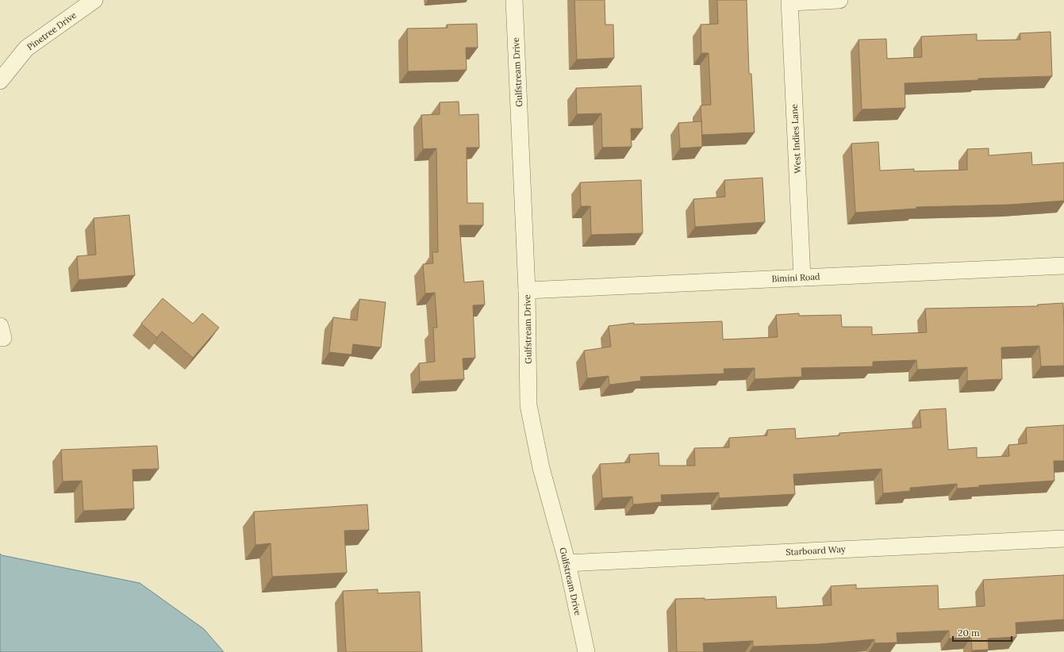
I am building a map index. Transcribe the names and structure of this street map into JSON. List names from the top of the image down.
{
  "streets": {
    "street": [
      "Pinetree Drive",
      "Gulfstream Drive",
      "West Indies Lane",
      "Bimini Road",
      "Starboard Way"
    ]
  },
  "crossings": [
    ["Gulfstream Drive", "Bimini Road"],
    ["Gulfstream Drive", "Starboard Way"],
    ["West Indies Lane", "Bimini Road"]
  ],
  "scale_bar": "20 m"
}
